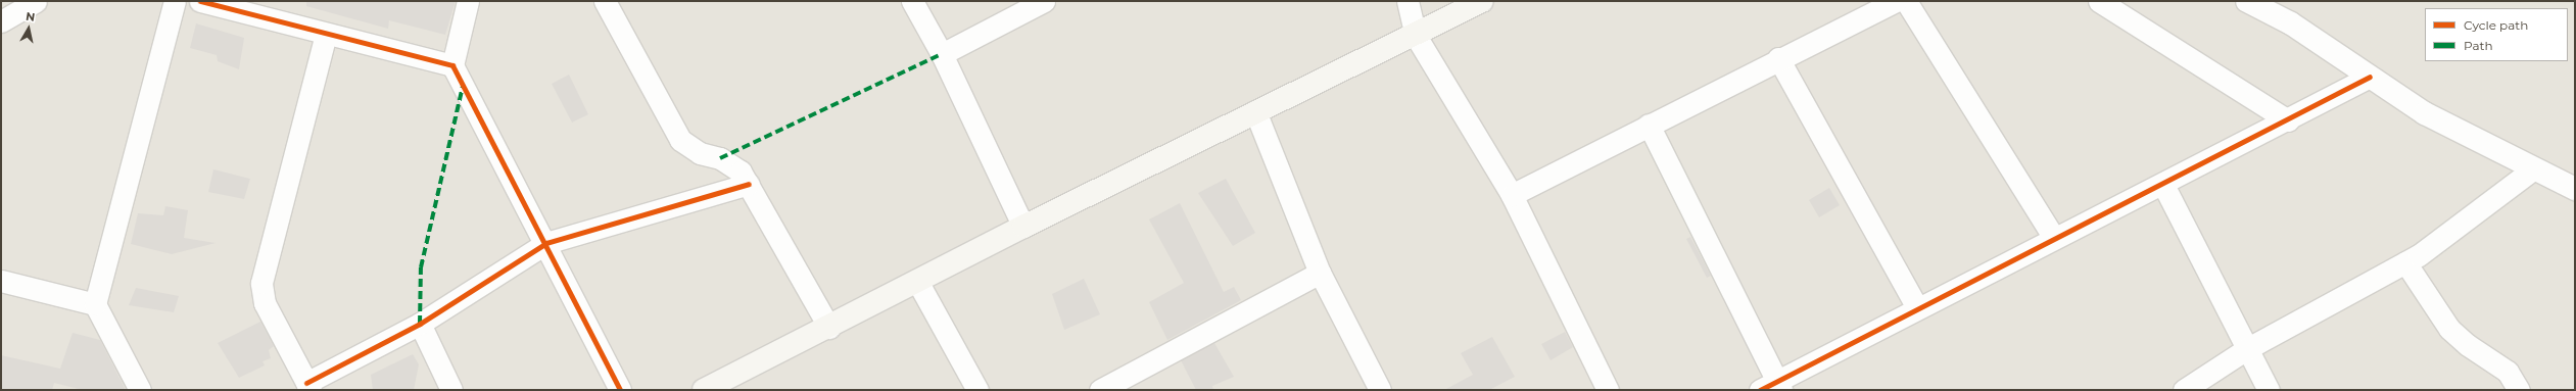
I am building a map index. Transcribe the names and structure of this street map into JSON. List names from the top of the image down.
{
  "legend": ["Cycle path", "Path"],
  "north": "top"
}
